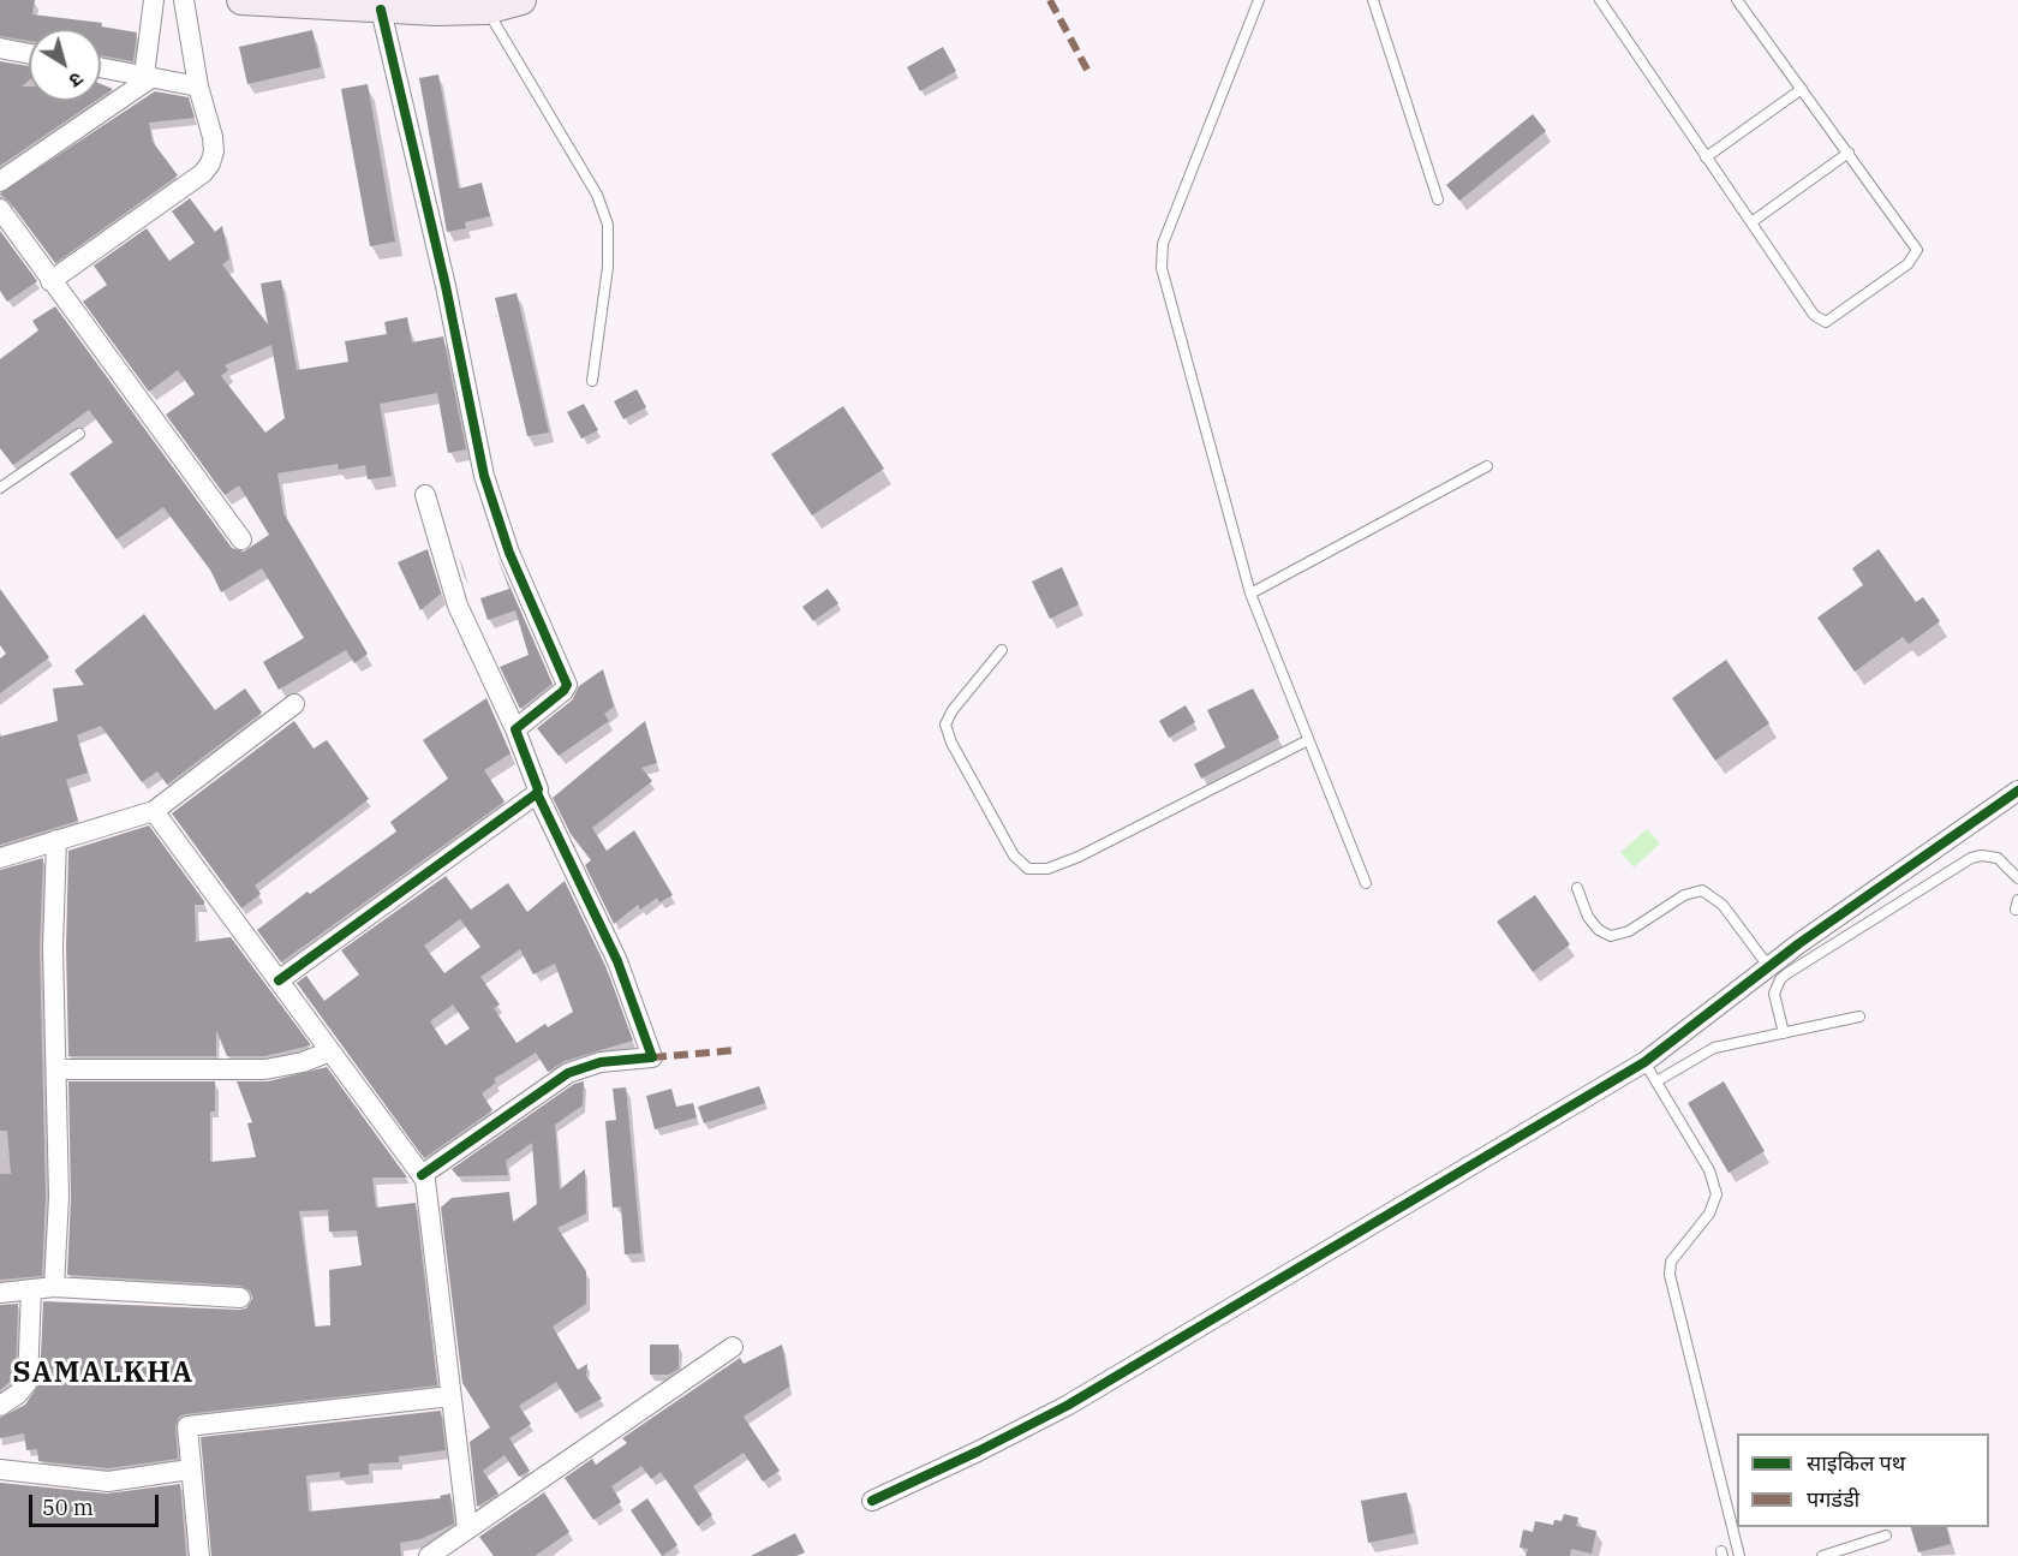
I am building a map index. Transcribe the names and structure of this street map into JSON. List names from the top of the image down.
{
  "districts": ["SAMALKHA"],
  "legend": ["साइकिल पथ", "पगडंडी"],
  "scale_bar": "50 m",
  "north": "bottom right"
}
